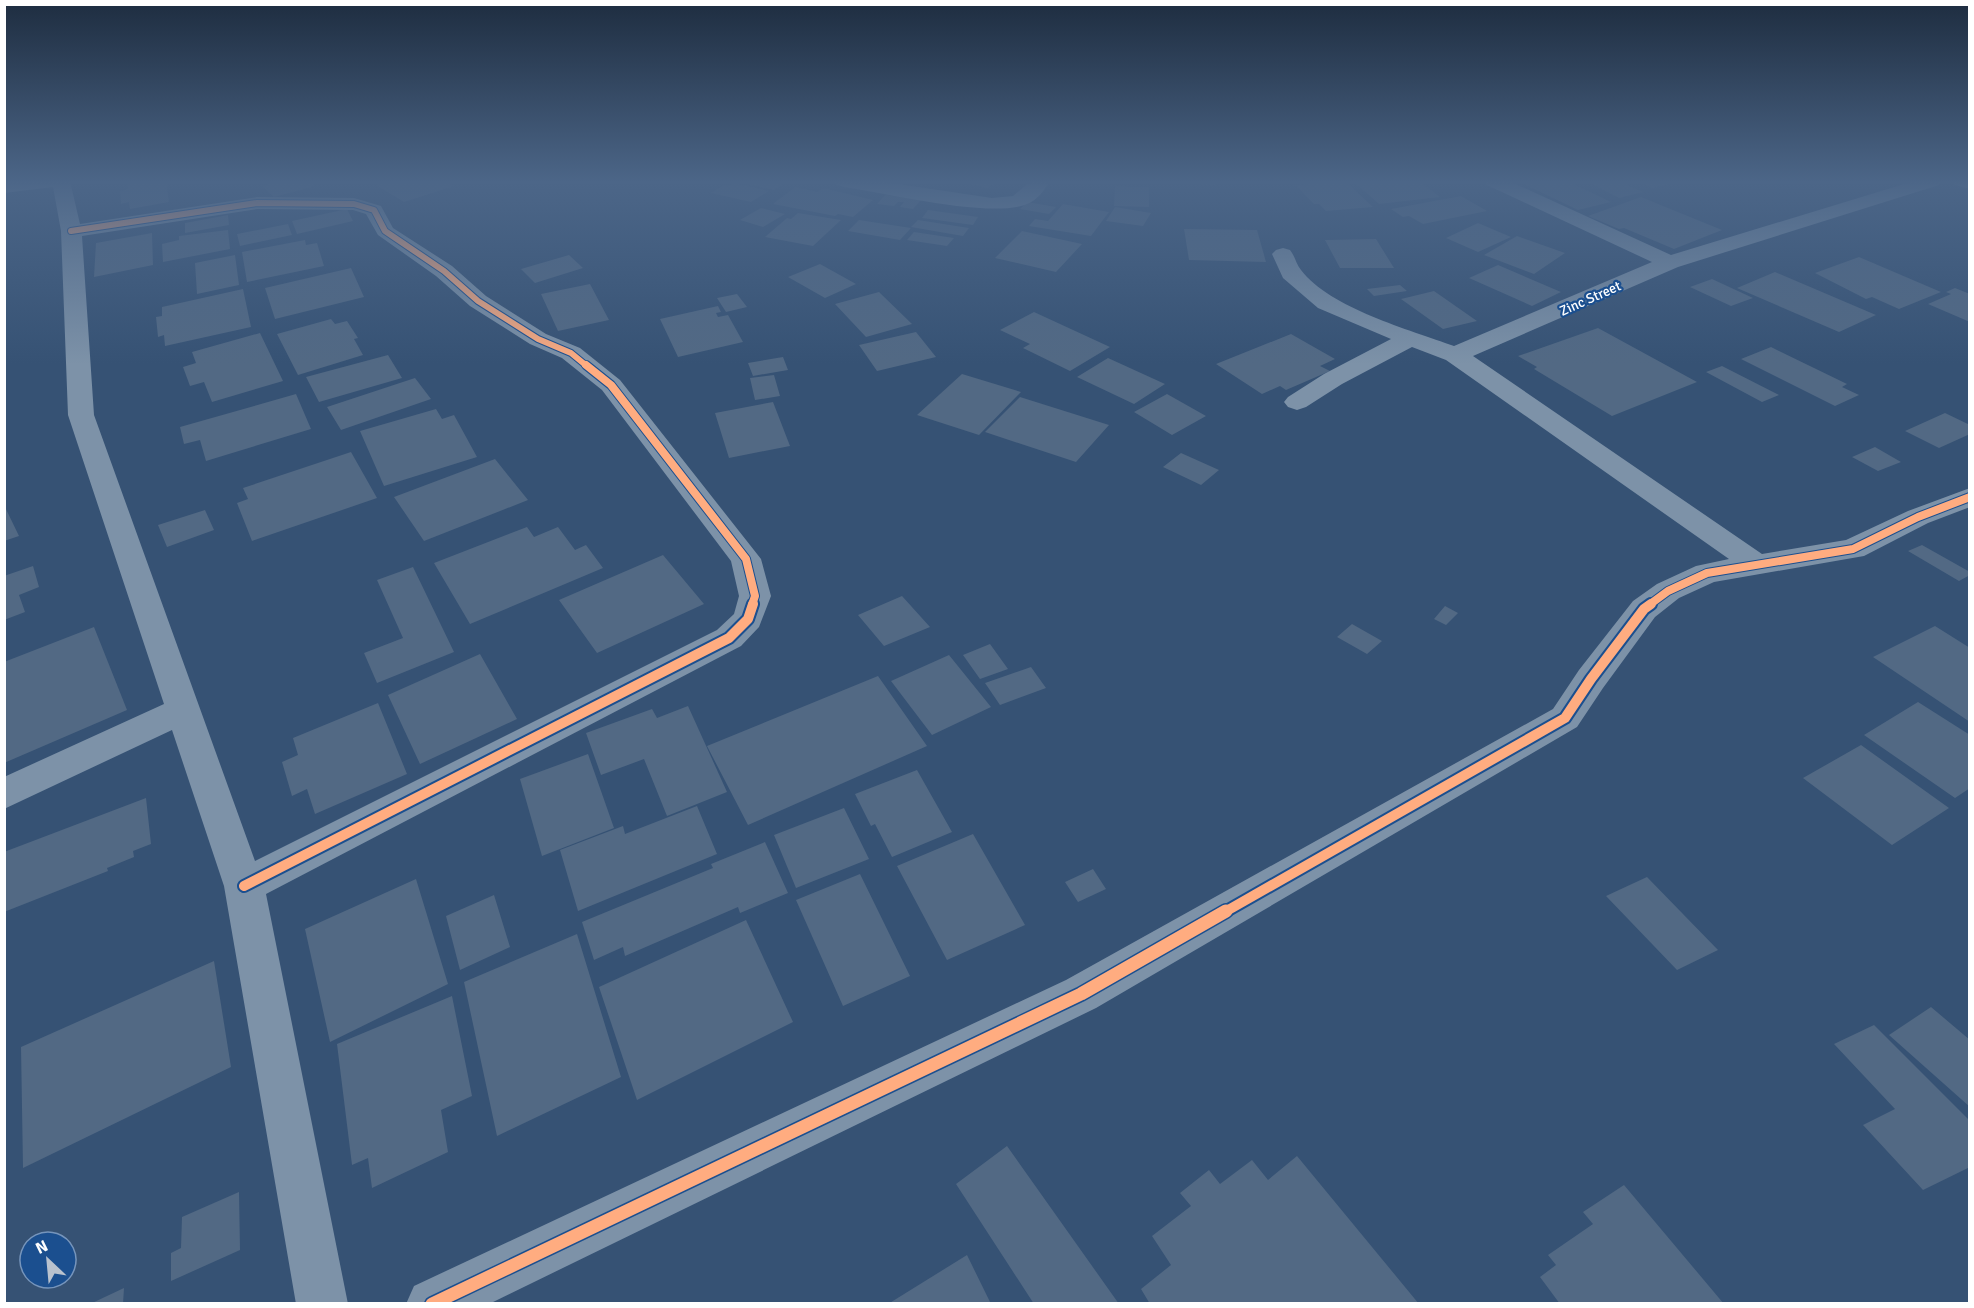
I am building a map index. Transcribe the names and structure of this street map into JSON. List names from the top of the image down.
{
  "streets": {
    "street": ["Zinc Street"]
  },
  "north": "top left"
}
